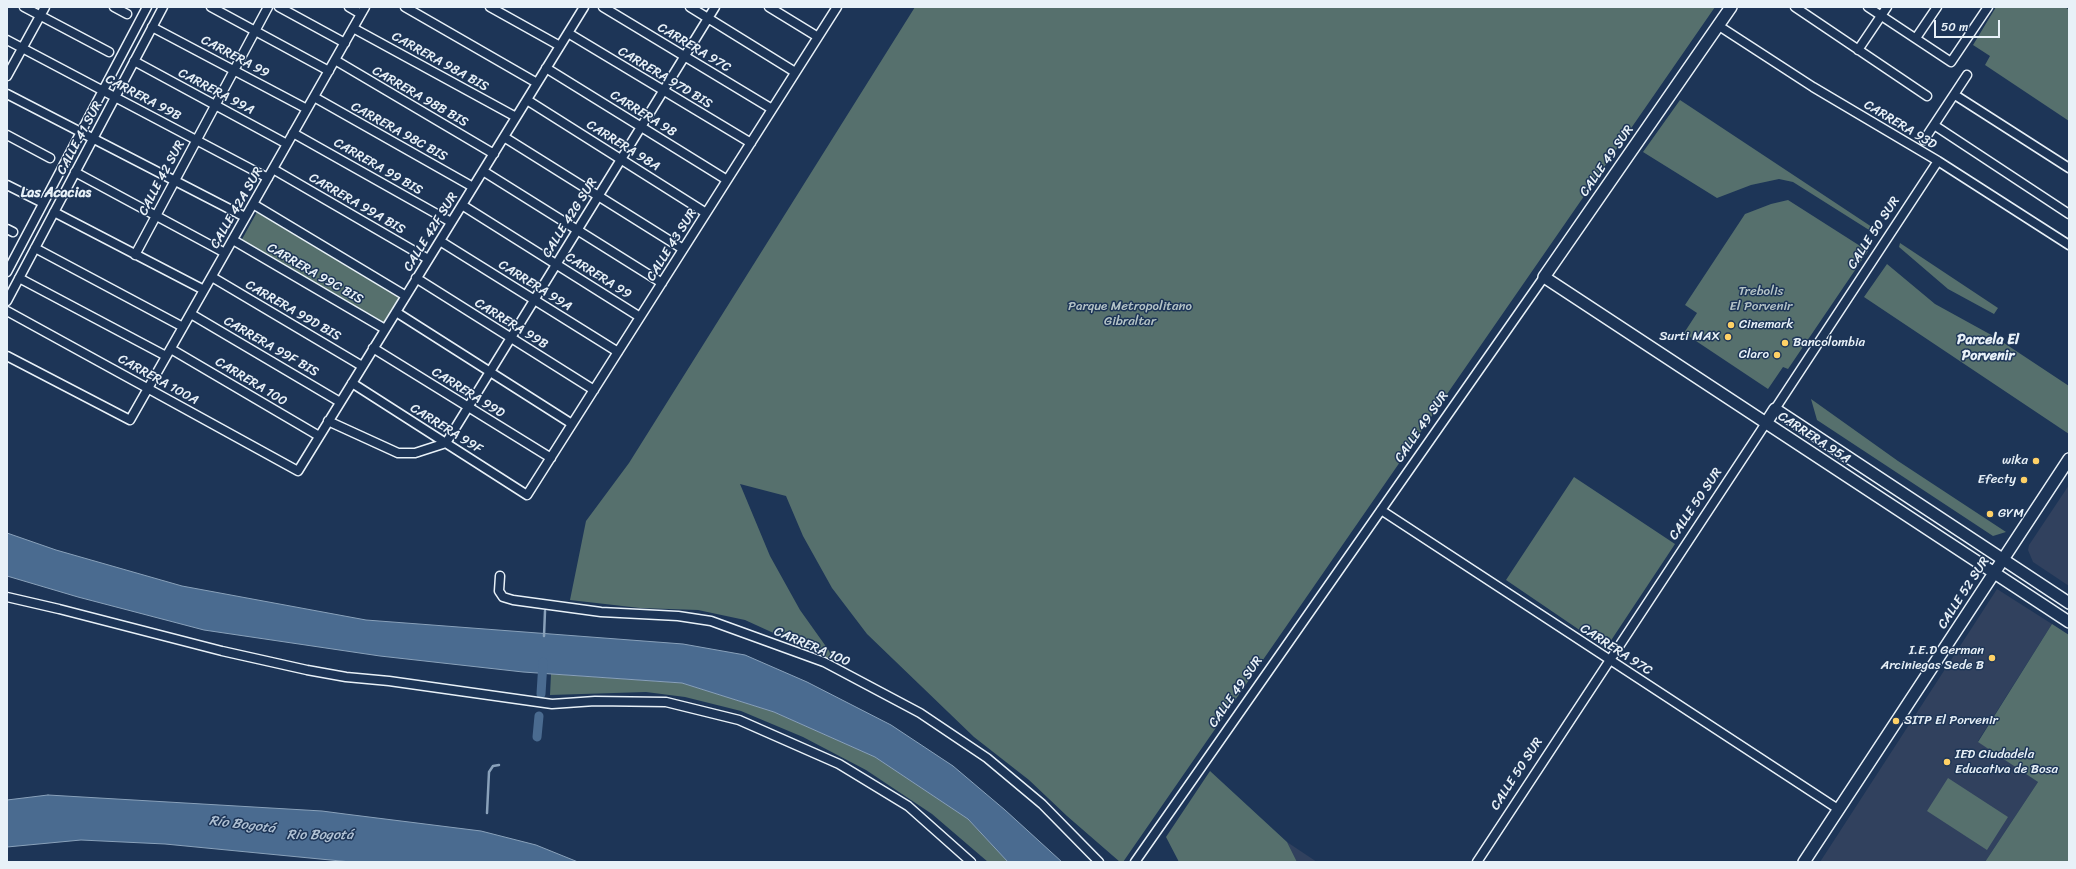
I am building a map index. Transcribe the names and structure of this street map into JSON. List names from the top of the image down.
{
  "streets": {
    "street": [
      "CARRERA 97C",
      "CARRERA 99",
      "CARRERA 98A BIS",
      "CARRERA 97D BIS",
      "CARRERA 99A",
      "CARRERA 98B BIS",
      "CARRERA 99B",
      "CARRERA 98",
      "CARRERA 93D",
      "CARRERA 98C BIS",
      "CALLE 41 SUR",
      "CARRERA 98A",
      "CALLE 49 SUR",
      "CARRERA 99 BIS",
      "CALLE 42 SUR",
      "CARRERA 99A BIS",
      "CALLE 42A SUR",
      "CALLE 42G SUR",
      "CALLE 42F SUR",
      "CALLE 50 SUR",
      "CALLE 43 SUR",
      "CARRERA 99C BIS",
      "CARRERA 99D BIS",
      "CARRERA 99F BIS",
      "CARRERA 100A",
      "CARRERA 100",
      "CARRERA 99D",
      "CARRERA 99F",
      "CARRERA 95A",
      "CALLE 52 SUR"
    ]
  },
  "crossings": [
    ["CARRERA 97C", "CALLE 49 SUR"],
    ["CARRERA 97C", "CALLE 42G SUR"],
    ["CARRERA 97C", "CALLE 50 SUR"],
    ["CARRERA 97C", "CALLE 43 SUR"],
    ["CARRERA 97C", "CALLE 52 SUR"],
    ["CARRERA 99", "CALLE 41 SUR"],
    ["CARRERA 99", "CALLE 42 SUR"],
    ["CARRERA 99", "CALLE 42A SUR"],
    ["CARRERA 99", "CALLE 42G SUR"],
    ["CARRERA 99", "CALLE 42F SUR"],
    ["CARRERA 99", "CALLE 43 SUR"],
    ["CARRERA 98A BIS", "CALLE 42A SUR"],
    ["CARRERA 98A BIS", "CALLE 42F SUR"],
    ["CARRERA 97D BIS", "CALLE 42G SUR"],
    ["CARRERA 97D BIS", "CALLE 42F SUR"],
    ["CARRERA 97D BIS", "CALLE 43 SUR"],
    ["CARRERA 99A", "CALLE 41 SUR"],
    ["CARRERA 99A", "CALLE 42 SUR"],
    ["CARRERA 99A", "CALLE 42A SUR"],
    ["CARRERA 99A", "CALLE 42G SUR"],
    ["CARRERA 99A", "CALLE 42F SUR"],
    ["CARRERA 99A", "CALLE 43 SUR"],
    ["CARRERA 98B BIS", "CALLE 42A SUR"],
    ["CARRERA 98B BIS", "CALLE 42F SUR"],
    ["CARRERA 99B", "CALLE 41 SUR"],
    ["CARRERA 99B", "CALLE 42 SUR"],
    ["CARRERA 99B", "CALLE 42A SUR"],
    ["CARRERA 99B", "CALLE 42G SUR"],
    ["CARRERA 99B", "CALLE 42F SUR"],
    ["CARRERA 99B", "CALLE 43 SUR"],
    ["CARRERA 98", "CALLE 42G SUR"],
    ["CARRERA 98", "CALLE 42F SUR"],
    ["CARRERA 98", "CALLE 43 SUR"],
    ["CARRERA 93D", "CALLE 49 SUR"],
    ["CARRERA 93D", "CALLE 50 SUR"],
    ["CARRERA 98C BIS", "CALLE 42A SUR"],
    ["CARRERA 98C BIS", "CALLE 42F SUR"],
    ["CALLE 41 SUR", "CARRERA 100"],
    ["CARRERA 98A", "CALLE 42G SUR"],
    ["CARRERA 98A", "CALLE 42F SUR"],
    ["CARRERA 98A", "CALLE 43 SUR"],
    ["CALLE 49 SUR", "CARRERA 95A"],
    ["CARRERA 99 BIS", "CALLE 42A SUR"],
    ["CARRERA 99 BIS", "CALLE 42F SUR"],
    ["CARRERA 99A BIS", "CALLE 42A SUR"],
    ["CARRERA 99A BIS", "CALLE 42F SUR"],
    ["CALLE 42A SUR", "CARRERA 99C BIS"],
    ["CALLE 42A SUR", "CARRERA 99D BIS"],
    ["CALLE 42A SUR", "CARRERA 99F BIS"],
    ["CALLE 42A SUR", "CARRERA 100A"],
    ["CALLE 42A SUR", "CARRERA 100"],
    ["CALLE 42G SUR", "CARRERA 99D"],
    ["CALLE 42G SUR", "CARRERA 99F"],
    ["CALLE 42F SUR", "CARRERA 99C BIS"],
    ["CALLE 42F SUR", "CARRERA 99D BIS"],
    ["CALLE 42F SUR", "CARRERA 99F BIS"],
    ["CALLE 42F SUR", "CARRERA 100A"],
    ["CALLE 42F SUR", "CARRERA 100"],
    ["CALLE 42F SUR", "CARRERA 99D"],
    ["CALLE 42F SUR", "CARRERA 99F"],
    ["CALLE 50 SUR", "CARRERA 95A"],
    ["CALLE 43 SUR", "CARRERA 99D"],
    ["CALLE 43 SUR", "CARRERA 99F"],
    ["CARRERA 95A", "CALLE 52 SUR"]
  ],
  "districts": ["Las Acacias", "Parcela El Porvenir"],
  "water": ["Río Bogotá", "Rio Bogotá"],
  "parks": ["Trebolis El Porvenir", "Parque Metropolitano Gibraltar"],
  "places": [
    "Cinemark",
    "Surti MAX",
    "Bancolombia",
    "Claro",
    "wika",
    "Efecty",
    "GYM",
    "I.E.D German Arciniegas Sede B",
    "SITP El Porvenir",
    "IED Ciudadela Educativa de Bosa"
  ],
  "scale_bar": "50 m"
}
